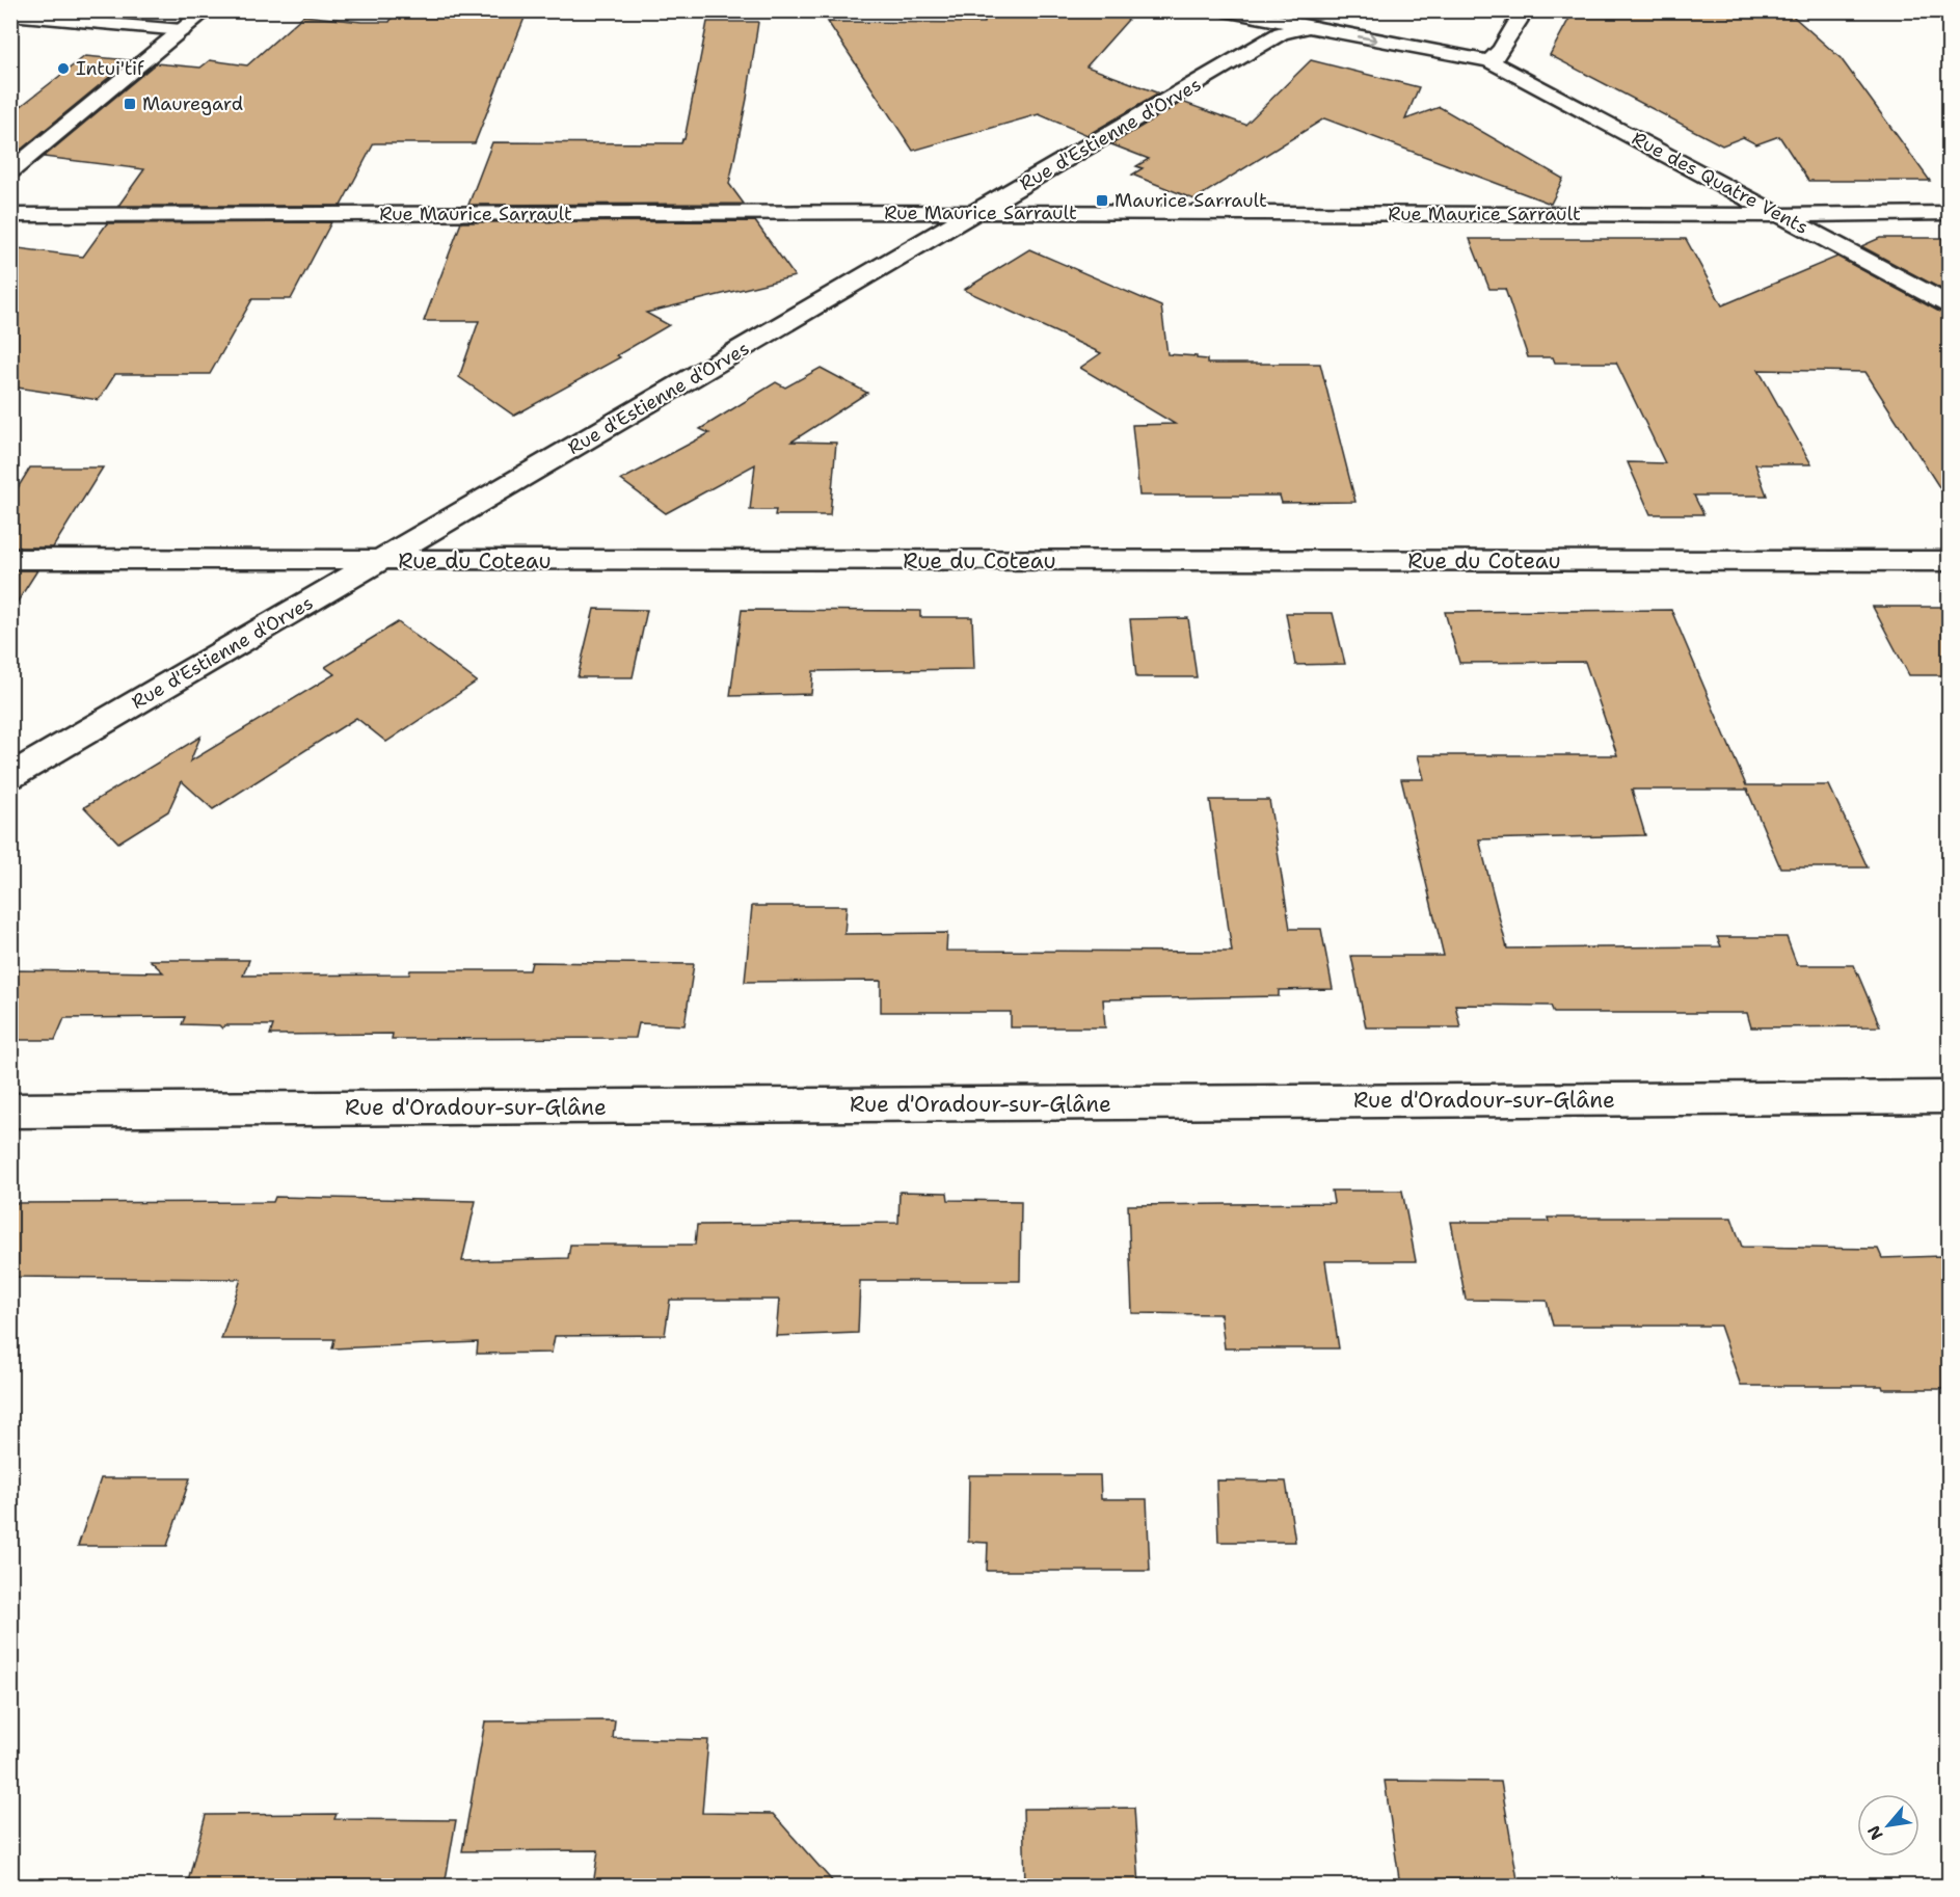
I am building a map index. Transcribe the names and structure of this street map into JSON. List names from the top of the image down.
{
  "streets": {
    "street": [
      "Rue d'Estienne d'Orves",
      "Rue des Quatre Vents",
      "Rue Maurice Sarrault",
      "Rue du Coteau",
      "Rue d'Oradour-sur-Glâne"
    ]
  },
  "crossings": [
    ["Rue d'Estienne d'Orves", "Rue des Quatre Vents"],
    ["Rue d'Estienne d'Orves", "Rue Maurice Sarrault"],
    ["Rue d'Estienne d'Orves", "Rue du Coteau"],
    ["Rue des Quatre Vents", "Rue Maurice Sarrault"]
  ],
  "places": {
    "other": ["Intui'tif"],
    "transit": ["Mauregard", "Maurice Sarrault"]
  },
  "north": "bottom left"
}
